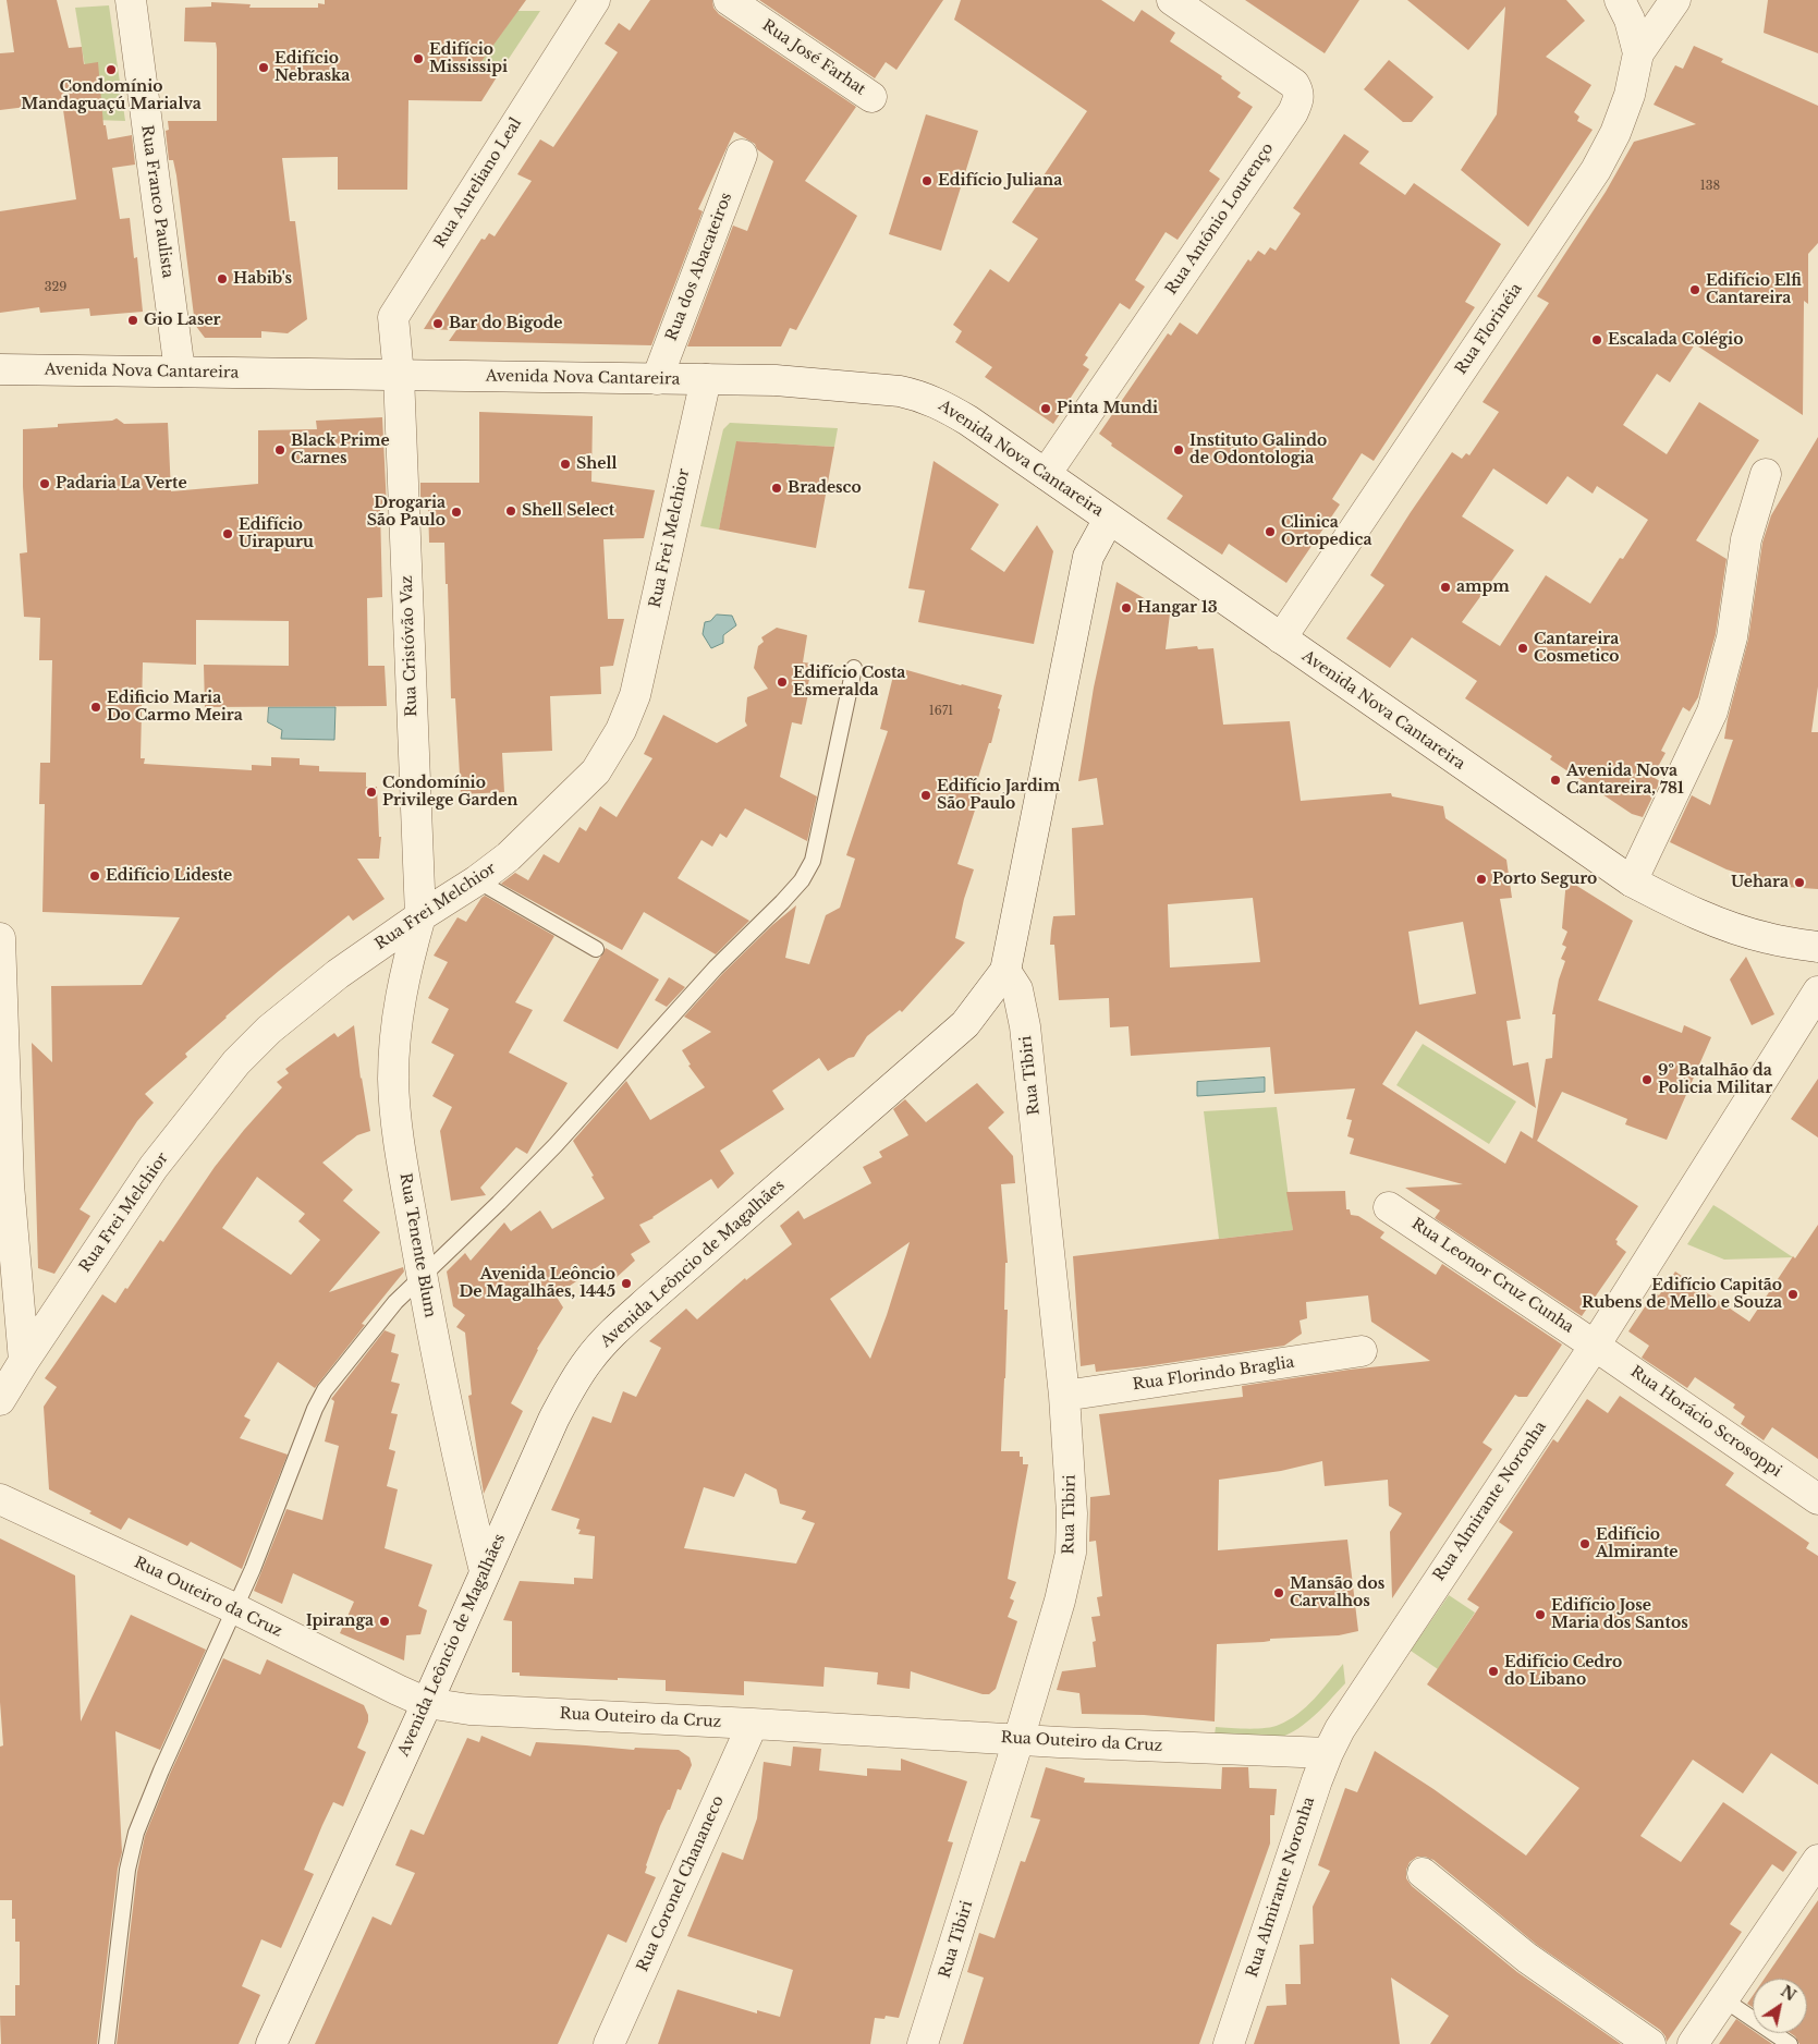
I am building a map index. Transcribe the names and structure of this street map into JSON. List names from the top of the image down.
{
  "streets": {
    "street": [
      "Rua José Farhat",
      "Rua Aureliano Leal",
      "Rua Franco Paulista",
      "Rua Antônio Lourenço",
      "Rua dos Abacateiros",
      "Rua Florinéia",
      "Avenida Nova Cantareira",
      "Rua Frei Melchior",
      "Rua Cristóvão Vaz",
      "Rua Tibiri",
      "Rua Tenente Blum",
      "Avenida Leôncio de Magalhães",
      "Rua Leonor Cruz Cunha",
      "Rua Florindo Braglia",
      "Rua Horácio Scrosoppi",
      "Rua Almirante Noronha",
      "Rua Outeiro da Cruz",
      "Rua Coronel Chananeco"
    ]
  },
  "crossings": [
    ["Rua Aureliano Leal", "Avenida Nova Cantareira"],
    ["Rua Aureliano Leal", "Rua Cristóvão Vaz"],
    ["Rua Franco Paulista", "Avenida Nova Cantareira"],
    ["Rua Antônio Lourenço", "Avenida Nova Cantareira"],
    ["Rua dos Abacateiros", "Avenida Nova Cantareira"],
    ["Rua Florinéia", "Avenida Nova Cantareira"],
    ["Avenida Nova Cantareira", "Rua Frei Melchior"],
    ["Avenida Nova Cantareira", "Rua Cristóvão Vaz"],
    ["Avenida Nova Cantareira", "Avenida Leôncio de Magalhães"],
    ["Rua Frei Melchior", "Rua Cristóvão Vaz"],
    ["Rua Frei Melchior", "Rua Tenente Blum"],
    ["Rua Cristóvão Vaz", "Rua Tenente Blum"],
    ["Rua Tibiri", "Avenida Leôncio de Magalhães"],
    ["Rua Tibiri", "Rua Florindo Braglia"],
    ["Rua Tibiri", "Rua Outeiro da Cruz"],
    ["Rua Tenente Blum", "Avenida Leôncio de Magalhães"],
    ["Avenida Leôncio de Magalhães", "Rua Outeiro da Cruz"],
    ["Rua Leonor Cruz Cunha", "Rua Horácio Scrosoppi"],
    ["Rua Leonor Cruz Cunha", "Rua Almirante Noronha"],
    ["Rua Horácio Scrosoppi", "Rua Almirante Noronha"],
    ["Rua Almirante Noronha", "Rua Outeiro da Cruz"],
    ["Rua Outeiro da Cruz", "Rua Coronel Chananeco"]
  ],
  "places": [
    "Edifício Mississipi",
    "Edifício Nebraska",
    "Condomínio Mandaguaçú Marialva",
    "Edifício Juliana",
    "Habib's",
    "Edifício Elfi Cantareira",
    "Gio Laser",
    "Bar do Bigode",
    "Escalada Colégio",
    "Pinta Mundi",
    "Black Prime Carnes",
    "Instituto Galindo de Odontologia",
    "Shell",
    "Padaria La Verte",
    "Bradesco",
    "Shell Select",
    "Drogaria São Paulo",
    "Clinica Ortopedica",
    "Edifício Uirapuru",
    "ampm",
    "Hangar 13",
    "Cantareira Cosmetico",
    "Edifício Costa Esmeralda",
    "Edificio Maria Do Carmo Meira",
    "Avenida Nova Cantareira, 781",
    "Condomínio Privilege Garden",
    "Edifício Jardim São Paulo",
    "Edifício Lideste",
    "Porto Seguro",
    "Uehara",
    "9º Batalhão da Policia Militar",
    "Avenida Leôncio De Magalhães, 1445",
    "Edifício Capitão Rubens de Mello e Souza",
    "Edifício Almirante",
    "Mansão dos Carvalhos",
    "Edifício Jose Maria dos Santos",
    "Ipiranga",
    "Edifício Cedro do Libano"
  ],
  "house_numbers": ["138", "329", "1671"],
  "north": "top right"
}
